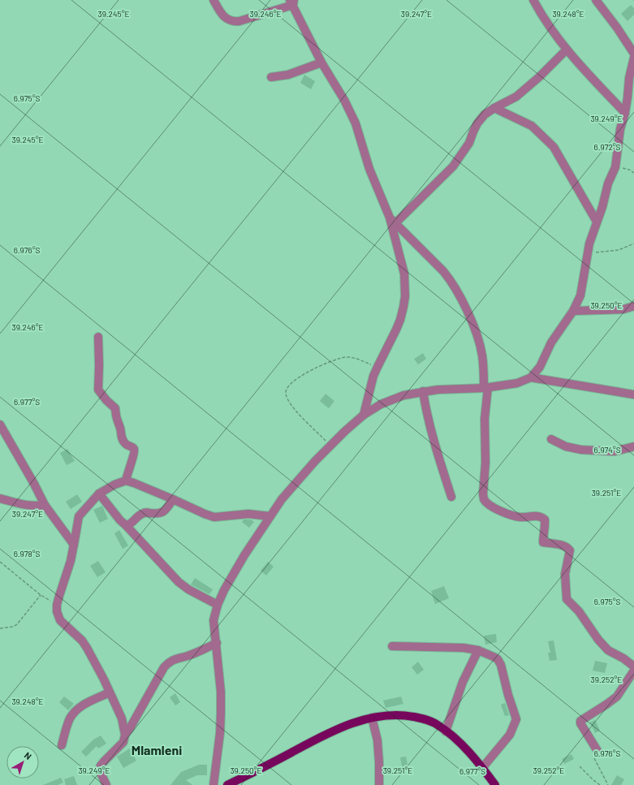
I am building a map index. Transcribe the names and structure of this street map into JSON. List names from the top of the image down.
{
  "districts": ["Mlamleni"],
  "north": "top right",
  "coordinates": [
    "39.247°E",
    "39.245°E",
    "39.246°E",
    "39.248°E",
    "6.975°S",
    "39.249°E",
    "6.972°S",
    "6.976°S",
    "39.250°E",
    "6.977°S",
    "6.974°S",
    "39.251°E",
    "6.978°S",
    "39.252°E"
  ]
}
